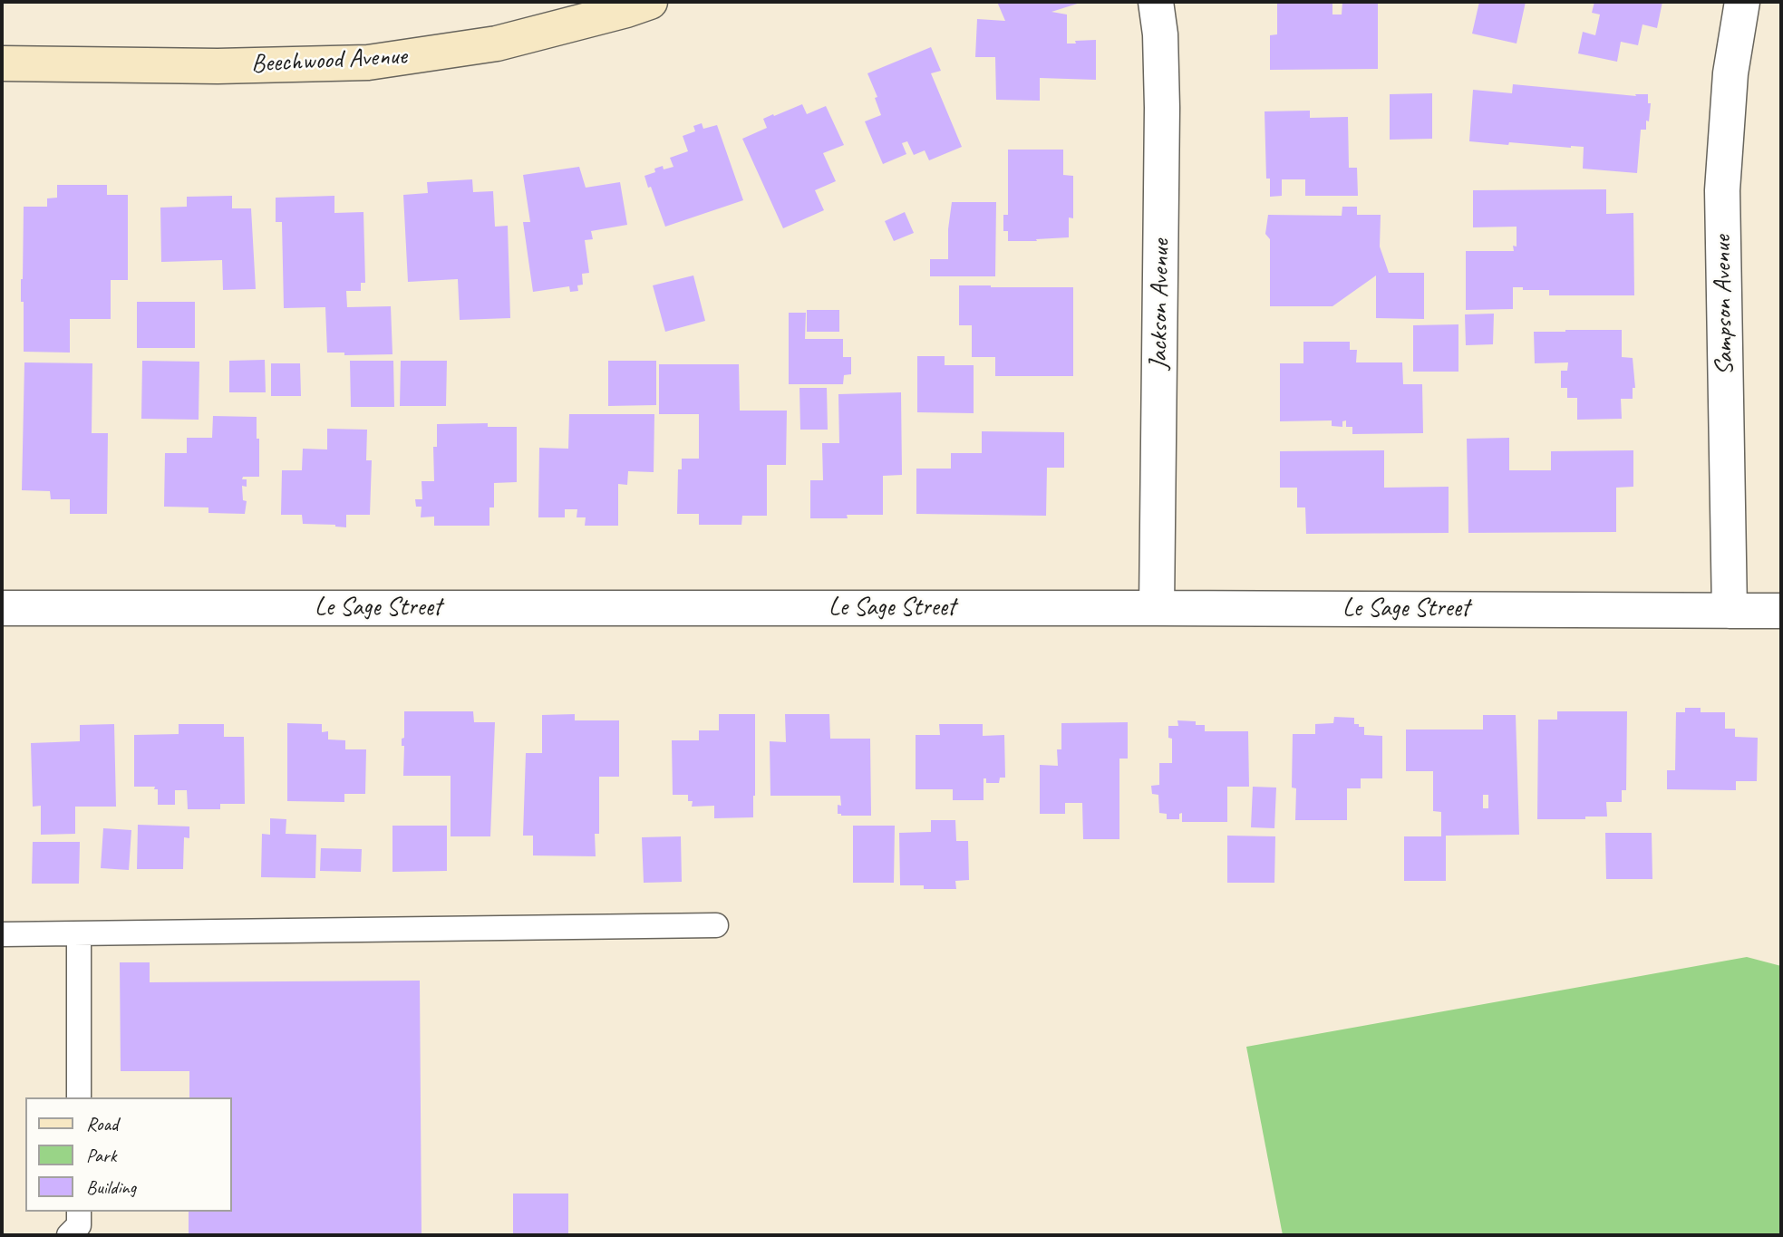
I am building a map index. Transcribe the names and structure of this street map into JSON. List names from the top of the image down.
{
  "streets": {
    "street": [
      "Beechwood Avenue",
      "Jackson Avenue",
      "Sampson Avenue",
      "Le Sage Street"
    ]
  },
  "crossings": [
    ["Jackson Avenue", "Le Sage Street"],
    ["Sampson Avenue", "Le Sage Street"]
  ],
  "legend": ["Road", "Park", "Building"]
}
